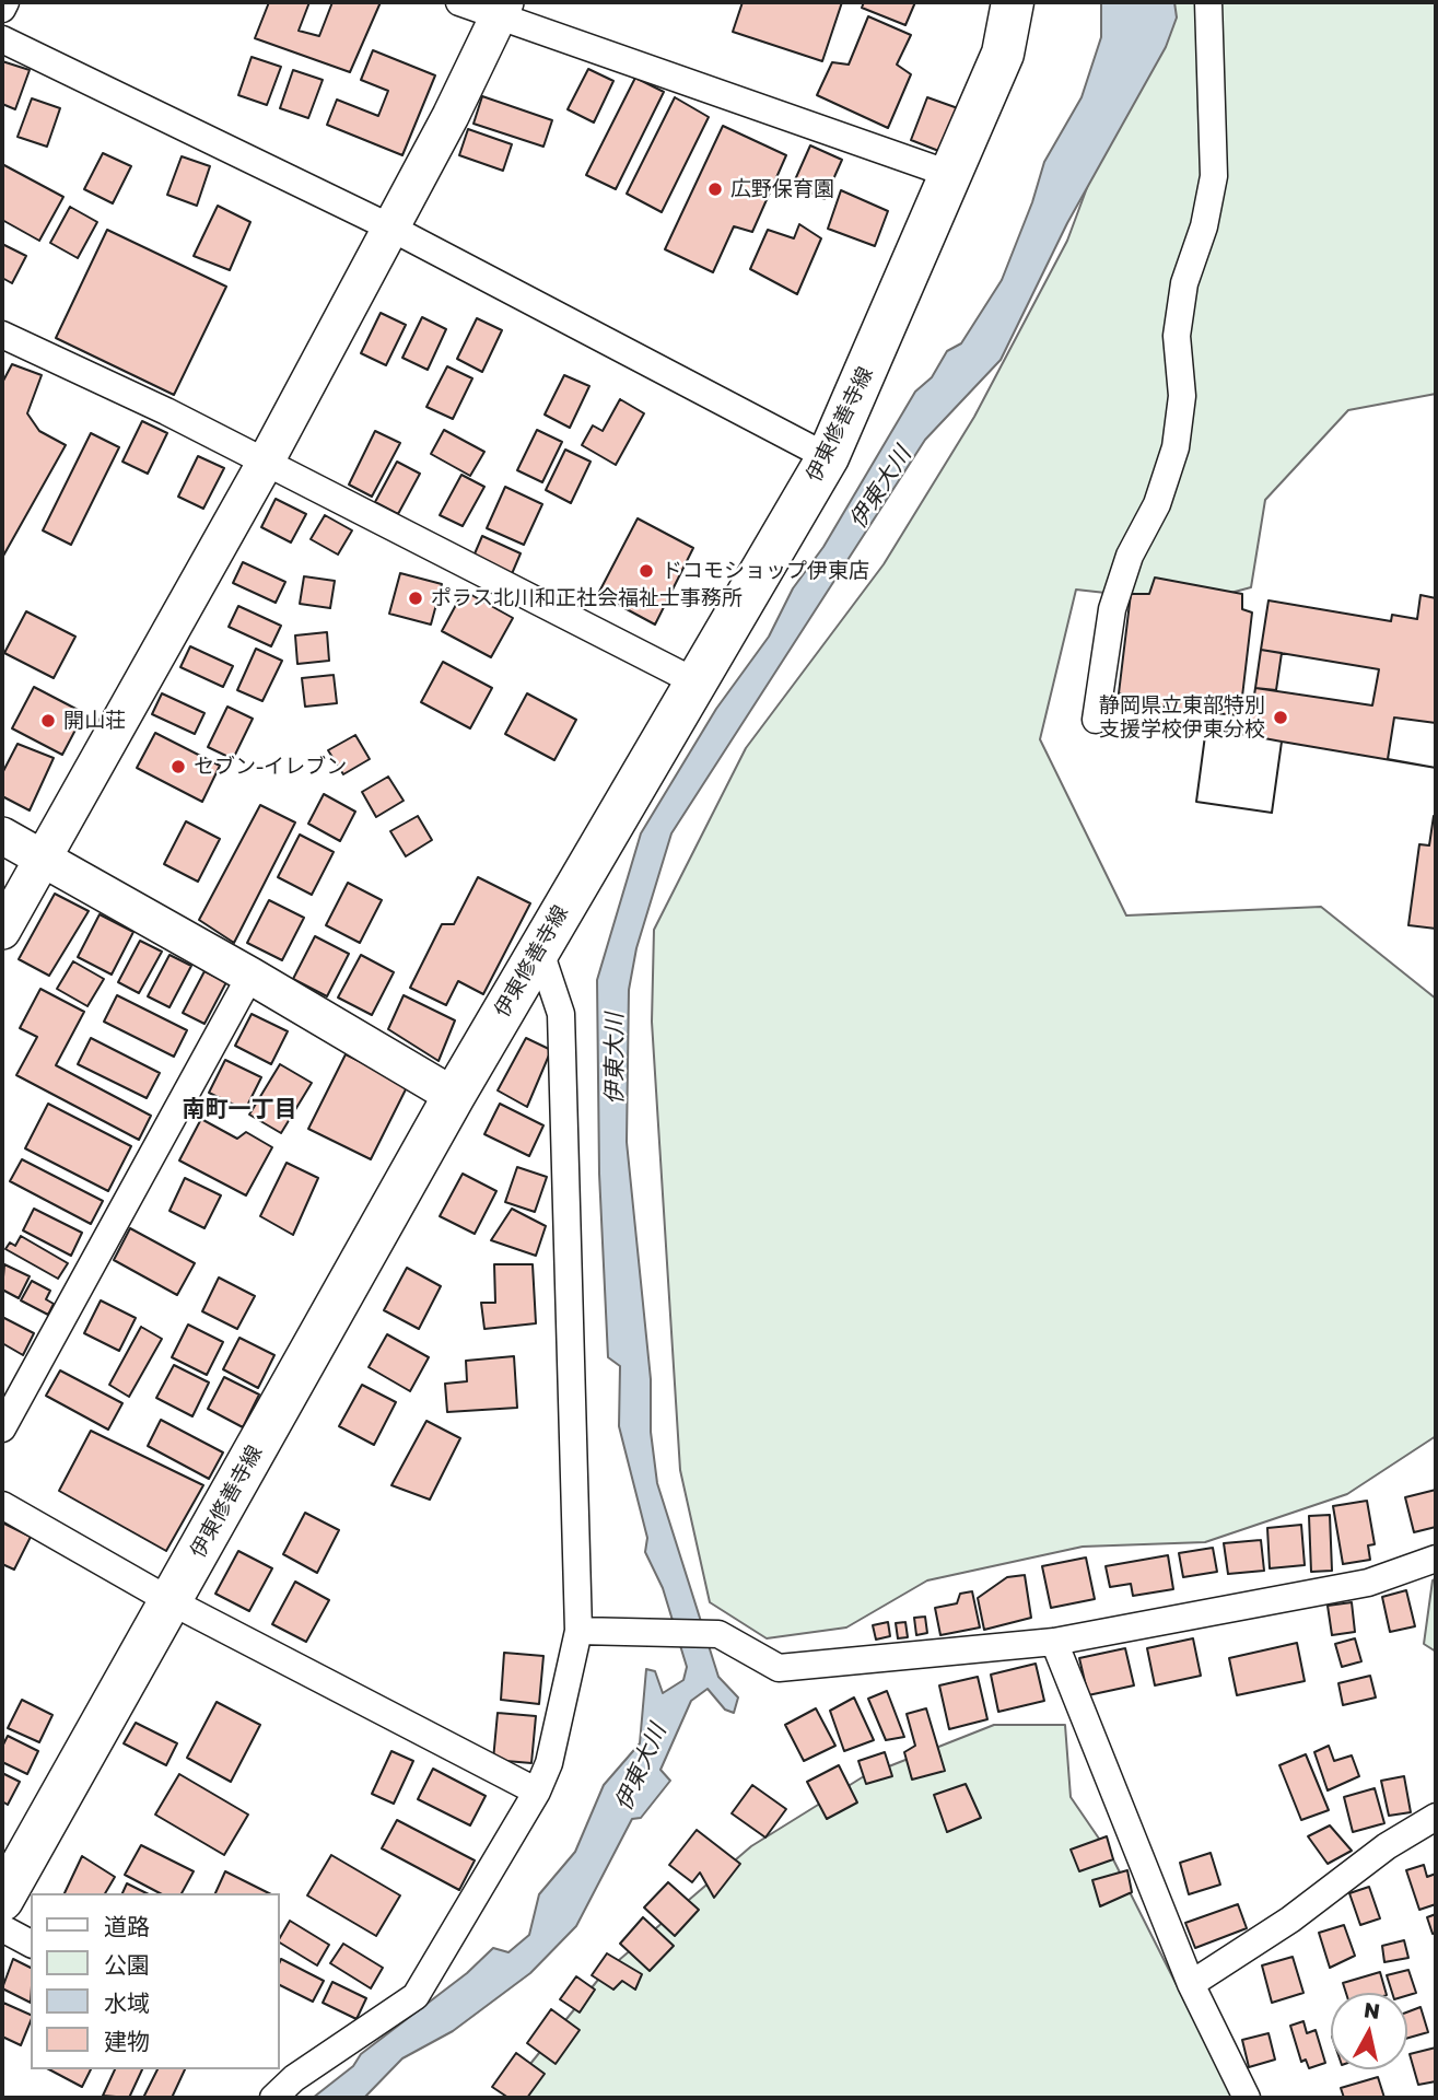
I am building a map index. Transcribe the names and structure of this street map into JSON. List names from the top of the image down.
{
  "streets": {
    "main road": ["伊東修善寺線"]
  },
  "districts": ["南町一丁目"],
  "water": ["伊東大川"],
  "places": [
    "広野保育園",
    "ドコモショップ伊東店",
    "ポラス北川和正社会福祉士事務所",
    "静岡県立東部特別 支援学校伊東分校",
    "開山荘",
    "セブン-イレブン"
  ],
  "legend": [
    "道路",
    "公園",
    "水域",
    "建物"
  ],
  "north": "top"
}
